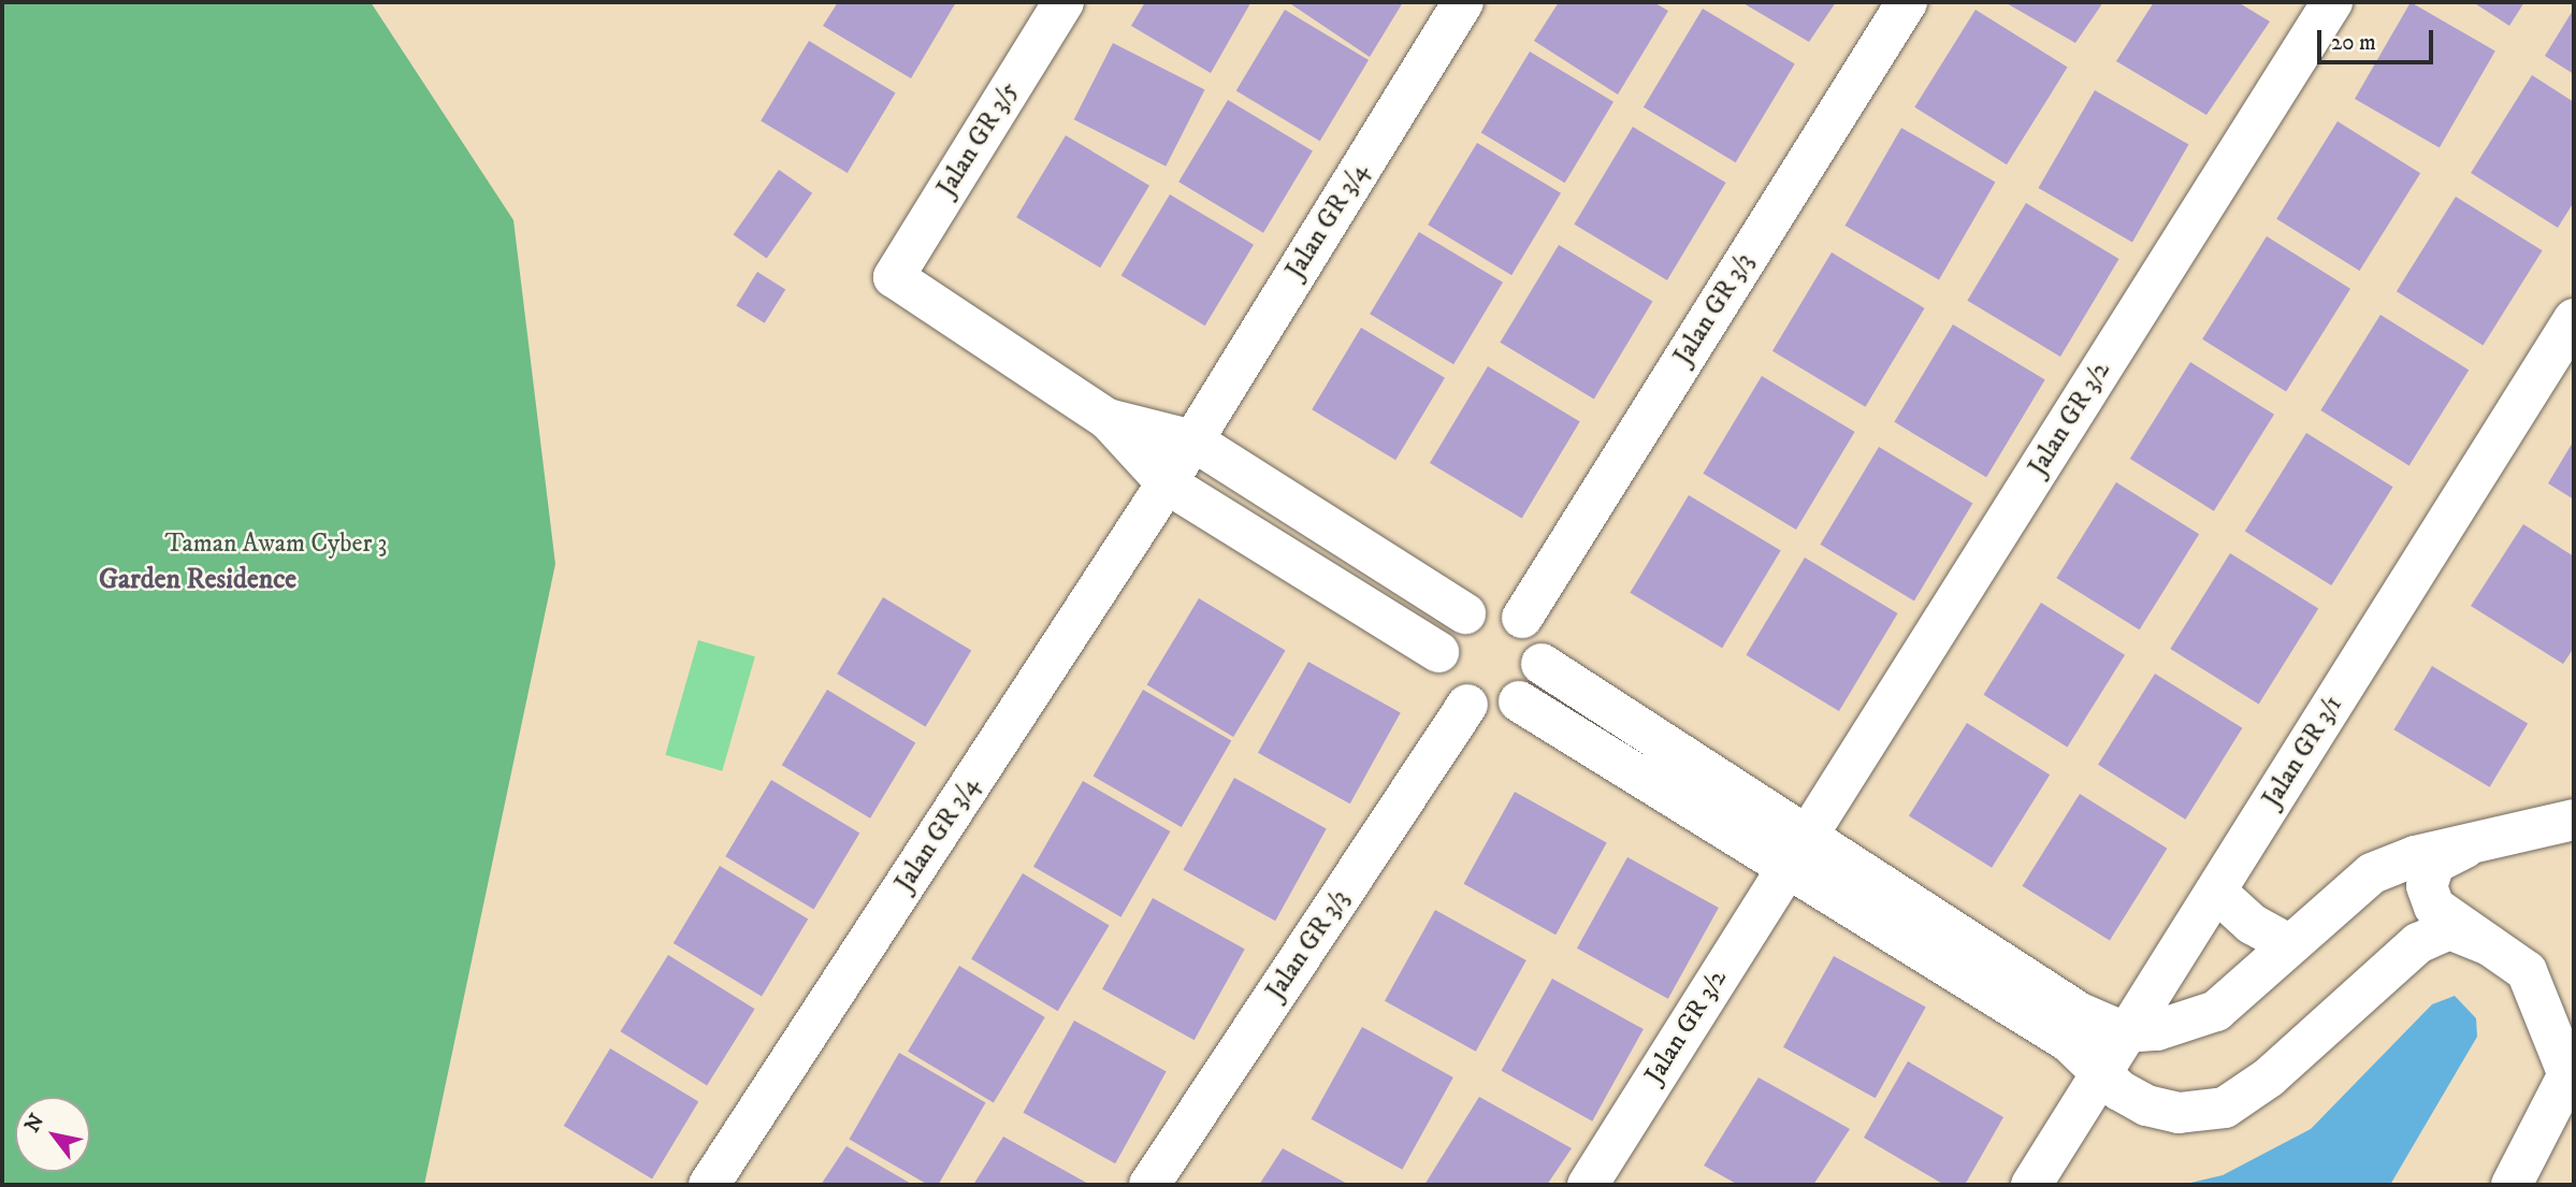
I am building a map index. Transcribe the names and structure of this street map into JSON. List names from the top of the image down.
{
  "streets": {
    "street": [
      "Jalan GR 3/5",
      "Jalan GR 3/4",
      "Jalan GR 3/3",
      "Jalan GR 3/2",
      "Jalan GR 3/1"
    ]
  },
  "districts": ["Garden Residence"],
  "parks": ["Taman Awam Cyber 3"],
  "scale_bar": "20 m",
  "north": "top left"
}
